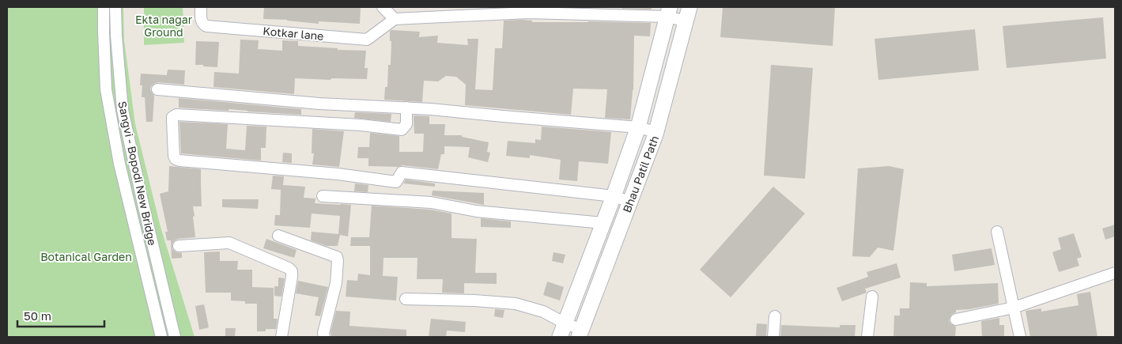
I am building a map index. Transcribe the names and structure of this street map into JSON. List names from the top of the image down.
{
  "streets": {
    "main road": ["Bhau Patil Path"],
    "street": ["Kotkar lane", "Sangvi - Bopodi New Bridge"]
  },
  "parks": ["Ekta nagar Ground", "Botanical Garden"],
  "scale_bar": "50 m"
}
